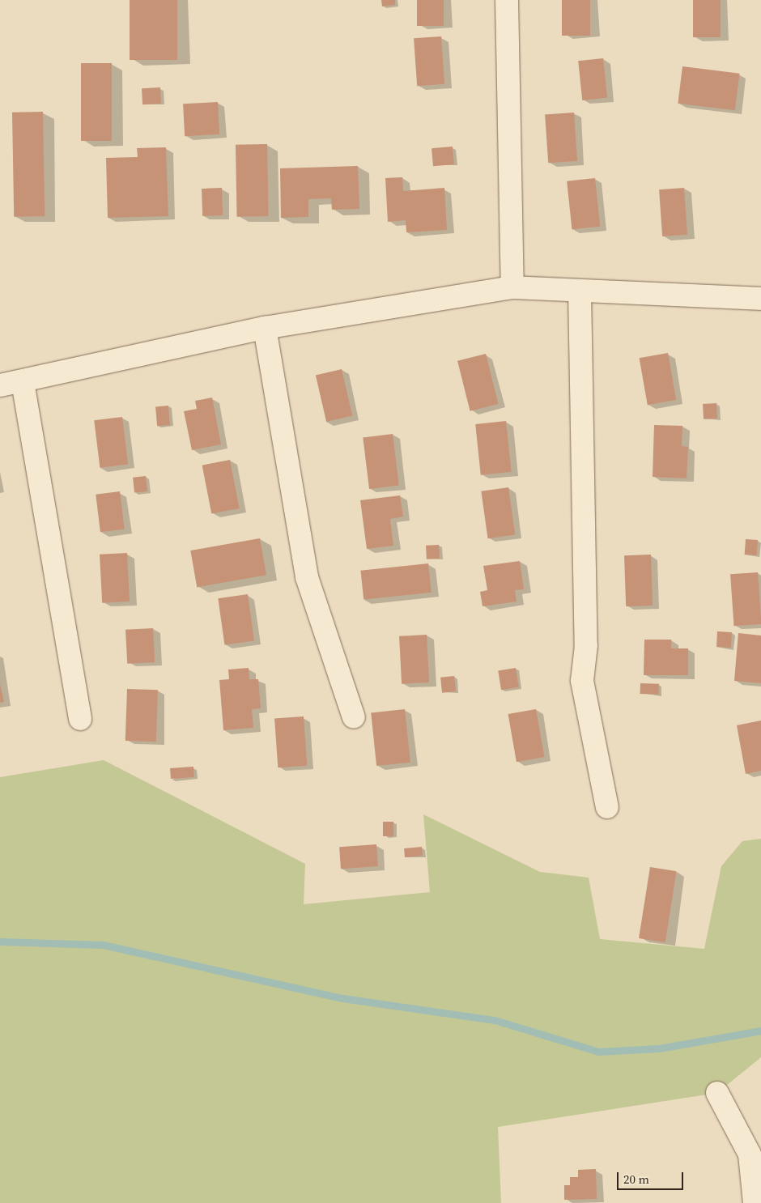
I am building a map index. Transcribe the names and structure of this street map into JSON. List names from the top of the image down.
{
  "scale_bar": "20 m"
}
